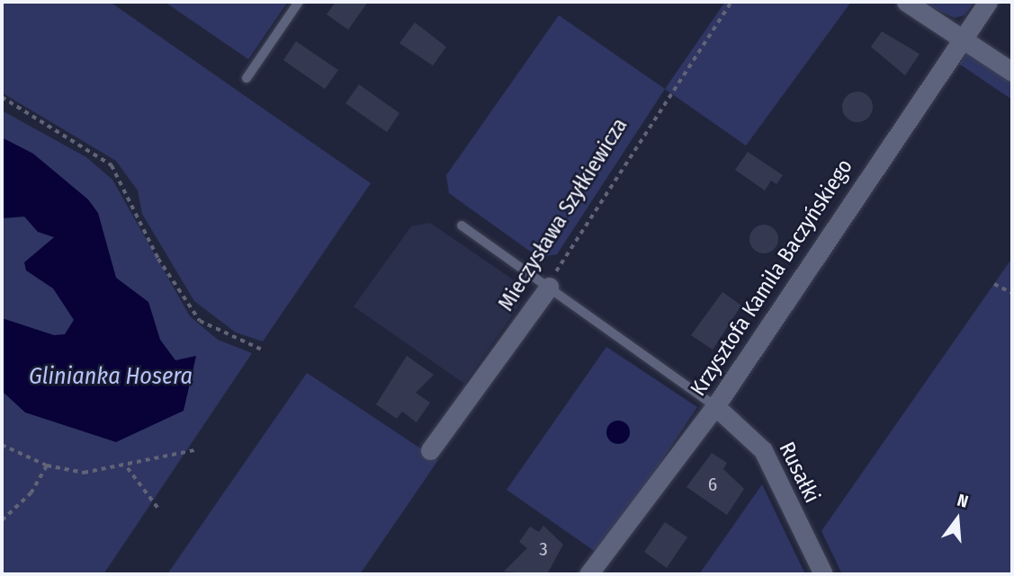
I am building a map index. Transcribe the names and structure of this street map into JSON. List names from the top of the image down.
{
  "streets": {
    "street": ["Mieczysława Szyłkiewicza", "Krzysztofa Kamila Baczyńskiego", "Rusałki"]
  },
  "crossings": [
    ["Krzysztofa Kamila Baczyńskiego", "Rusałki"]
  ],
  "water": ["Glinianka Hosera"],
  "house_numbers": ["6", "3"],
  "north": "top"
}
